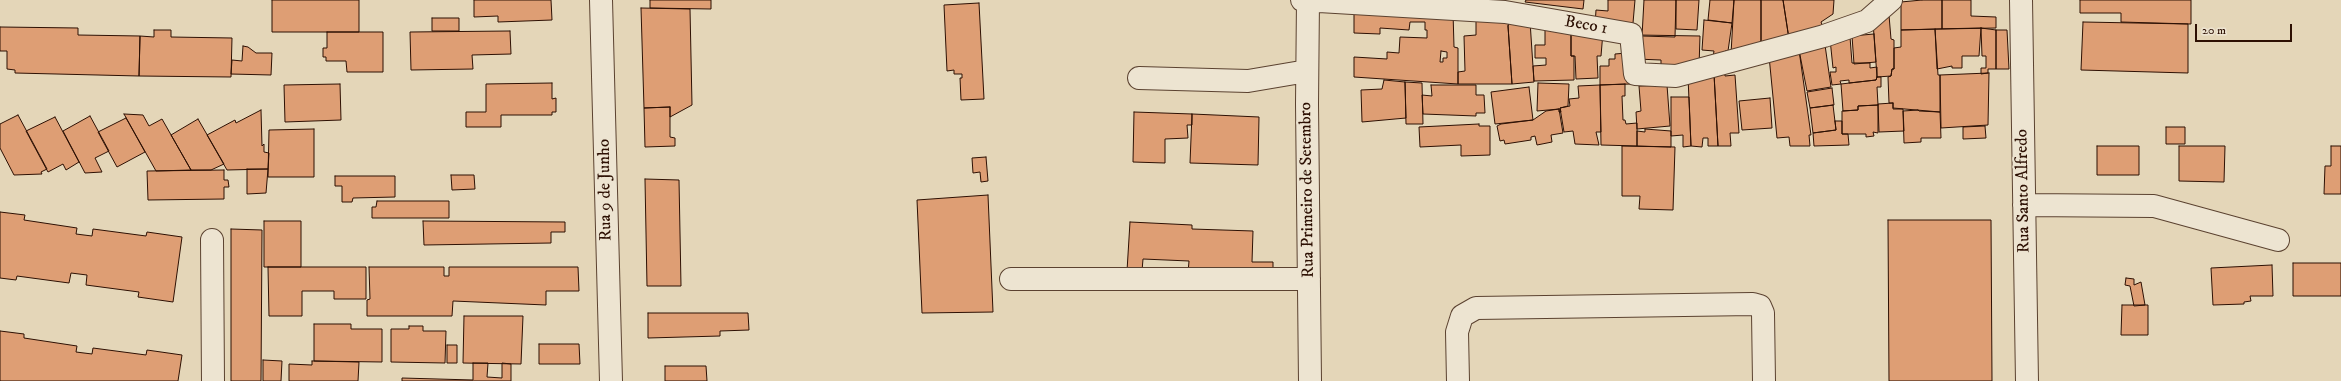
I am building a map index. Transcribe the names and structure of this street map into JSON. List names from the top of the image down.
{
  "streets": {
    "street": [
      "Beco 1",
      "Rua 9 de Junho",
      "Rua Primeiro de Setembro",
      "Rua Santo Alfredo"
    ]
  },
  "crossings": [
    ["Beco 1", "Rua Primeiro de Setembro"]
  ],
  "scale_bar": "20 m"
}
